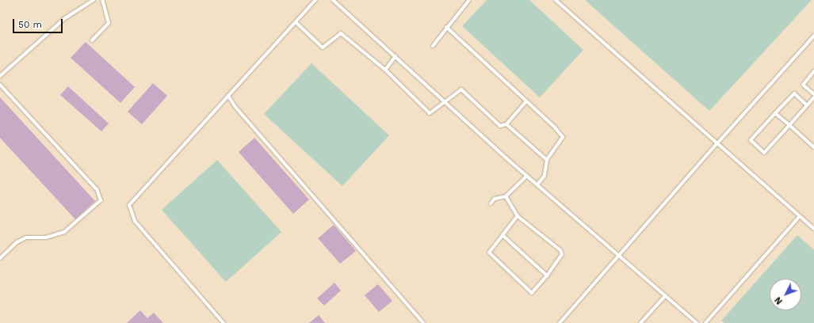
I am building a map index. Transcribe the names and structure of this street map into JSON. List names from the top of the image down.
{
  "scale_bar": "50 m",
  "north": "bottom left"
}
